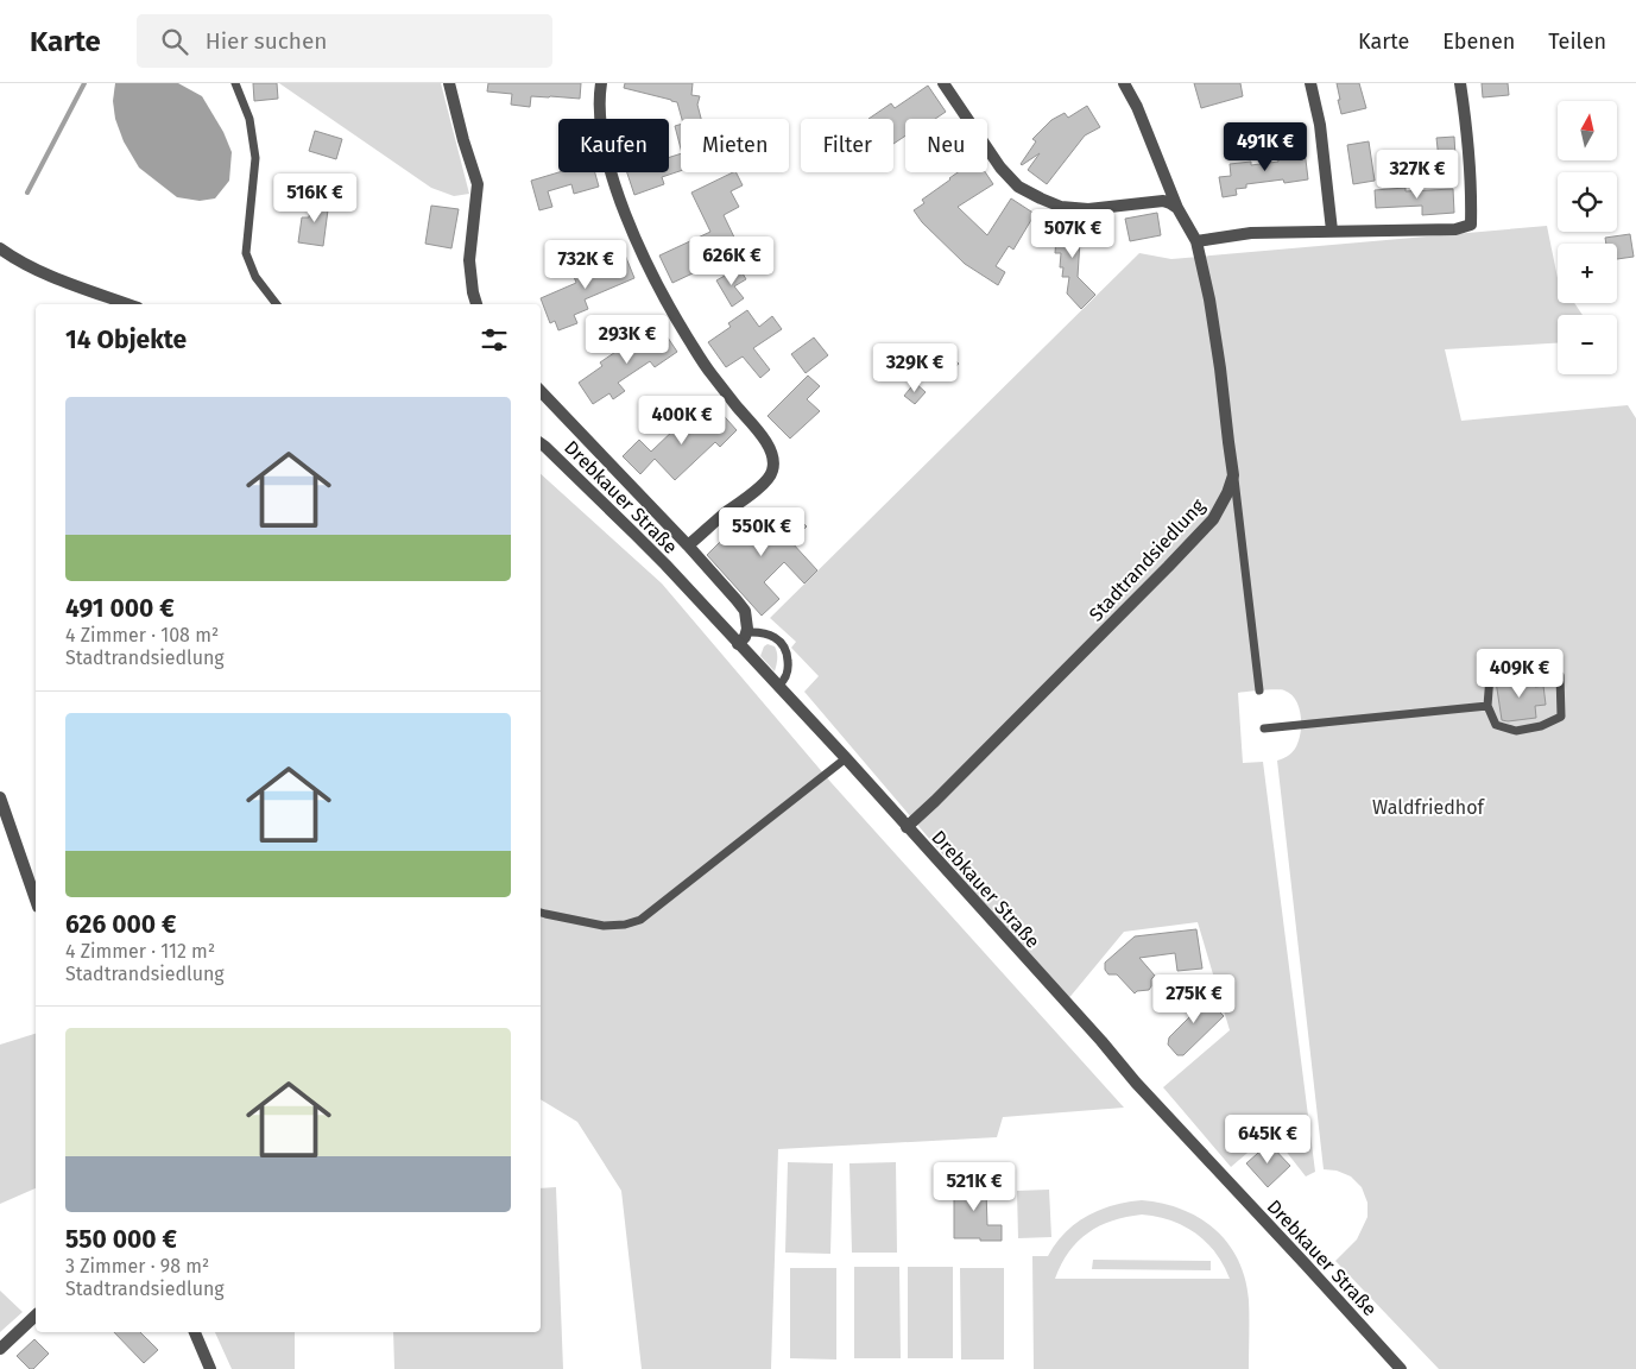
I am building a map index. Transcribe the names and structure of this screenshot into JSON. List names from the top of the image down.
{
  "streets": {
    "street": ["Drebkauer Straße", "Stadtrandsiedlung"]
  },
  "crossings": [
    ["Drebkauer Straße", "Stadtrandsiedlung"]
  ],
  "parks": ["Waldfriedhof"],
  "north": "top",
  "page": {
    "header": "Karte",
    "search": "Hier suchen",
    "nav": ["Karte", "Ebenen", "Teilen"],
    "map_buttons": ["+", "−"],
    "chip": [
      "Kaufen",
      "Mieten",
      "Filter",
      "Neu"
    ],
    "price": [
      "491K €",
      "327K €",
      "516K €",
      "507K €",
      "626K €",
      "732K €",
      "293K €",
      "329K €",
      "400K €",
      "550K €",
      "409K €",
      "275K €",
      "645K €",
      "521K €"
    ],
    "heading": "14 Objekte",
    "list": [
      {
        "name": "491 000 €",
        "note": "4 Zimmer · 108 m² · Stadtrandsiedlung"
      },
      {
        "name": "626 000 €",
        "note": "4 Zimmer · 112 m² · Stadtrandsiedlung"
      },
      {
        "name": "550 000 €",
        "note": "3 Zimmer · 98 m² · Stadtrandsiedlung"
      }
    ]
  }
}
